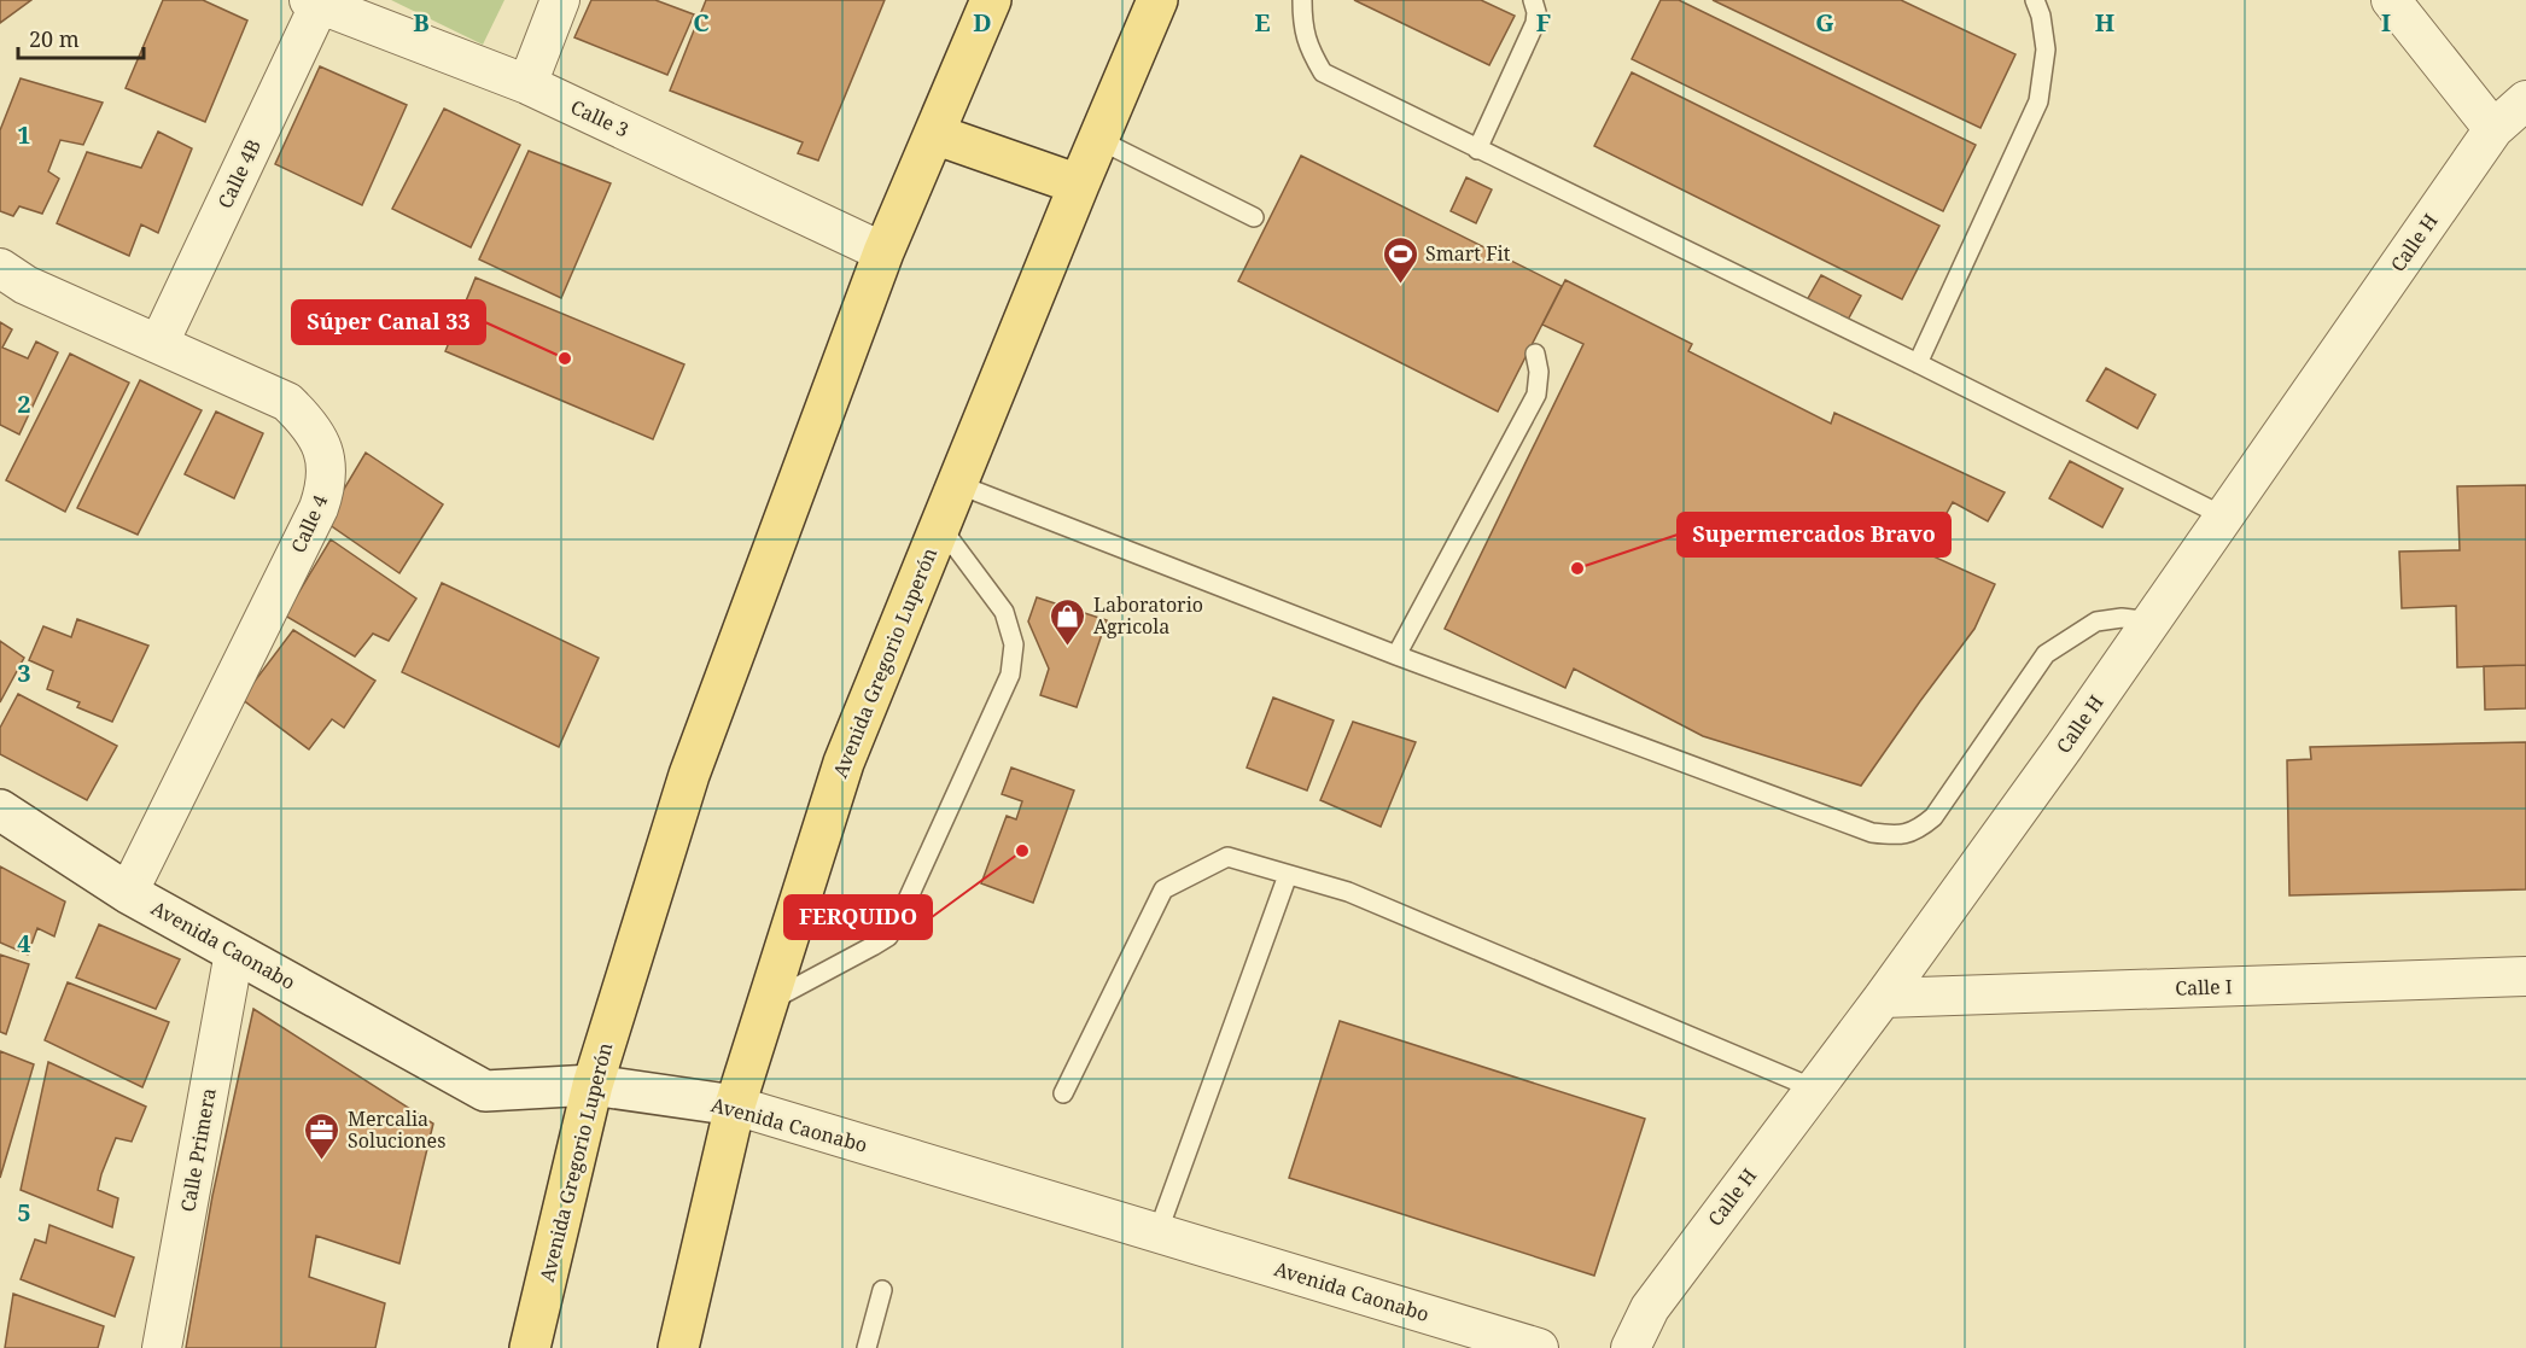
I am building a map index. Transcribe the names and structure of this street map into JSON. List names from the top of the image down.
{
  "streets": {
    "main road": ["Avenida Gregorio Luperón"],
    "street": [
      "Calle 3",
      "Calle 4B",
      "Calle H",
      "Calle 4",
      "Avenida Caonabo",
      "Calle I",
      "Calle Primera"
    ]
  },
  "crossings": [
    ["Calle 3", "Calle 4B"],
    ["Calle 3", "Avenida Gregorio Luperón"],
    ["Calle 4B", "Calle 4"],
    ["Calle H", "Calle I"],
    ["Calle 4", "Avenida Caonabo"],
    ["Avenida Gregorio Luperón", "Avenida Caonabo"],
    ["Avenida Caonabo", "Calle Primera"]
  ],
  "places": {
    "sports": ["Smart Fit"],
    "other": ["Súper Canal 33", "Supermercados Bravo", "FERQUIDO"],
    "shop": ["Laboratorio Agricola"],
    "office": ["Mercalia Soluciones"]
  },
  "scale_bar": "20 m",
  "grid": {
    "columns": [
      "B",
      "C",
      "D",
      "E",
      "F",
      "G",
      "H",
      "I"
    ],
    "rows": [
      "1",
      "2",
      "3",
      "4",
      "5"
    ]
  }
}
